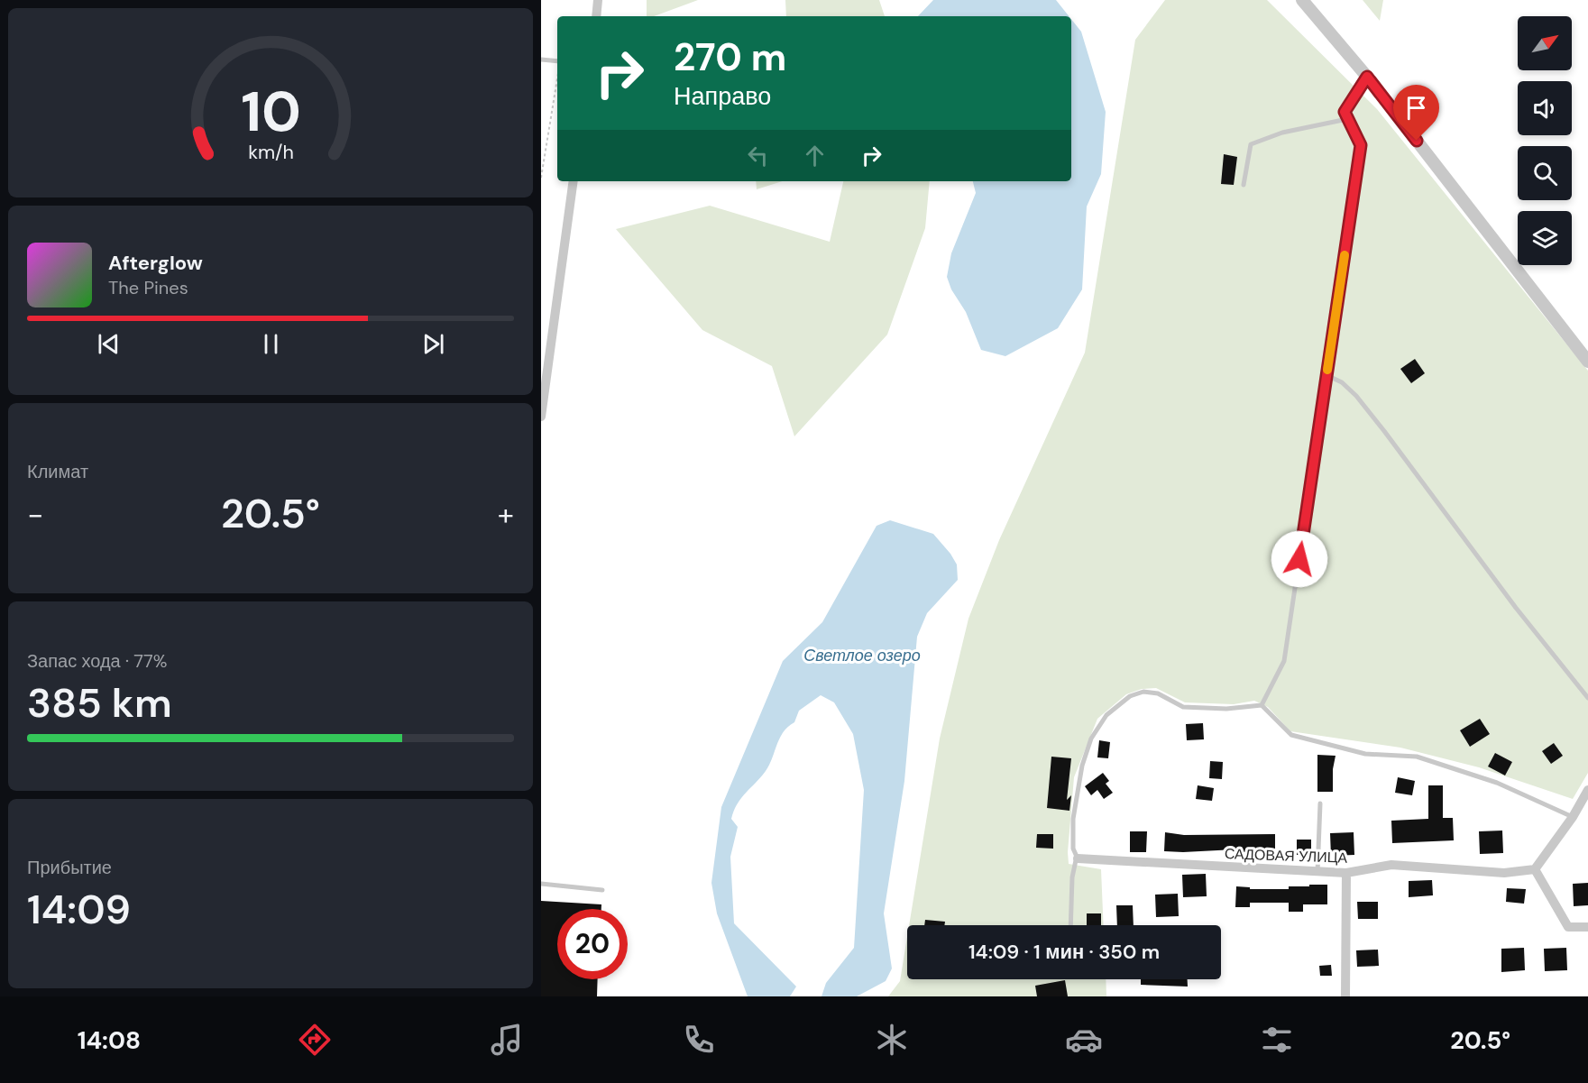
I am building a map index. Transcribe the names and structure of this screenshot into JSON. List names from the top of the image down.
{
  "streets": {
    "street": ["САДОВАЯ УЛИЦА"]
  },
  "water": ["Светлое озеро"],
  "north": "top right",
  "page": {
    "turn": ["270 m", "Направо"],
    "song": ["Afterglow", "The Pines"],
    "tile": [
      "Климат",
      ["Запас хода · 77%", "385 km"],
      ["Прибытие", "14:09"]
    ],
    "heat": ["−", "20.5°", "+"],
    "limit": "20",
    "trip": "14:09 · 1 мин · 350 m",
    "tabs": ["14:08", "20.5°"],
    "gauge": ["10", "km/h"]
  }
}
